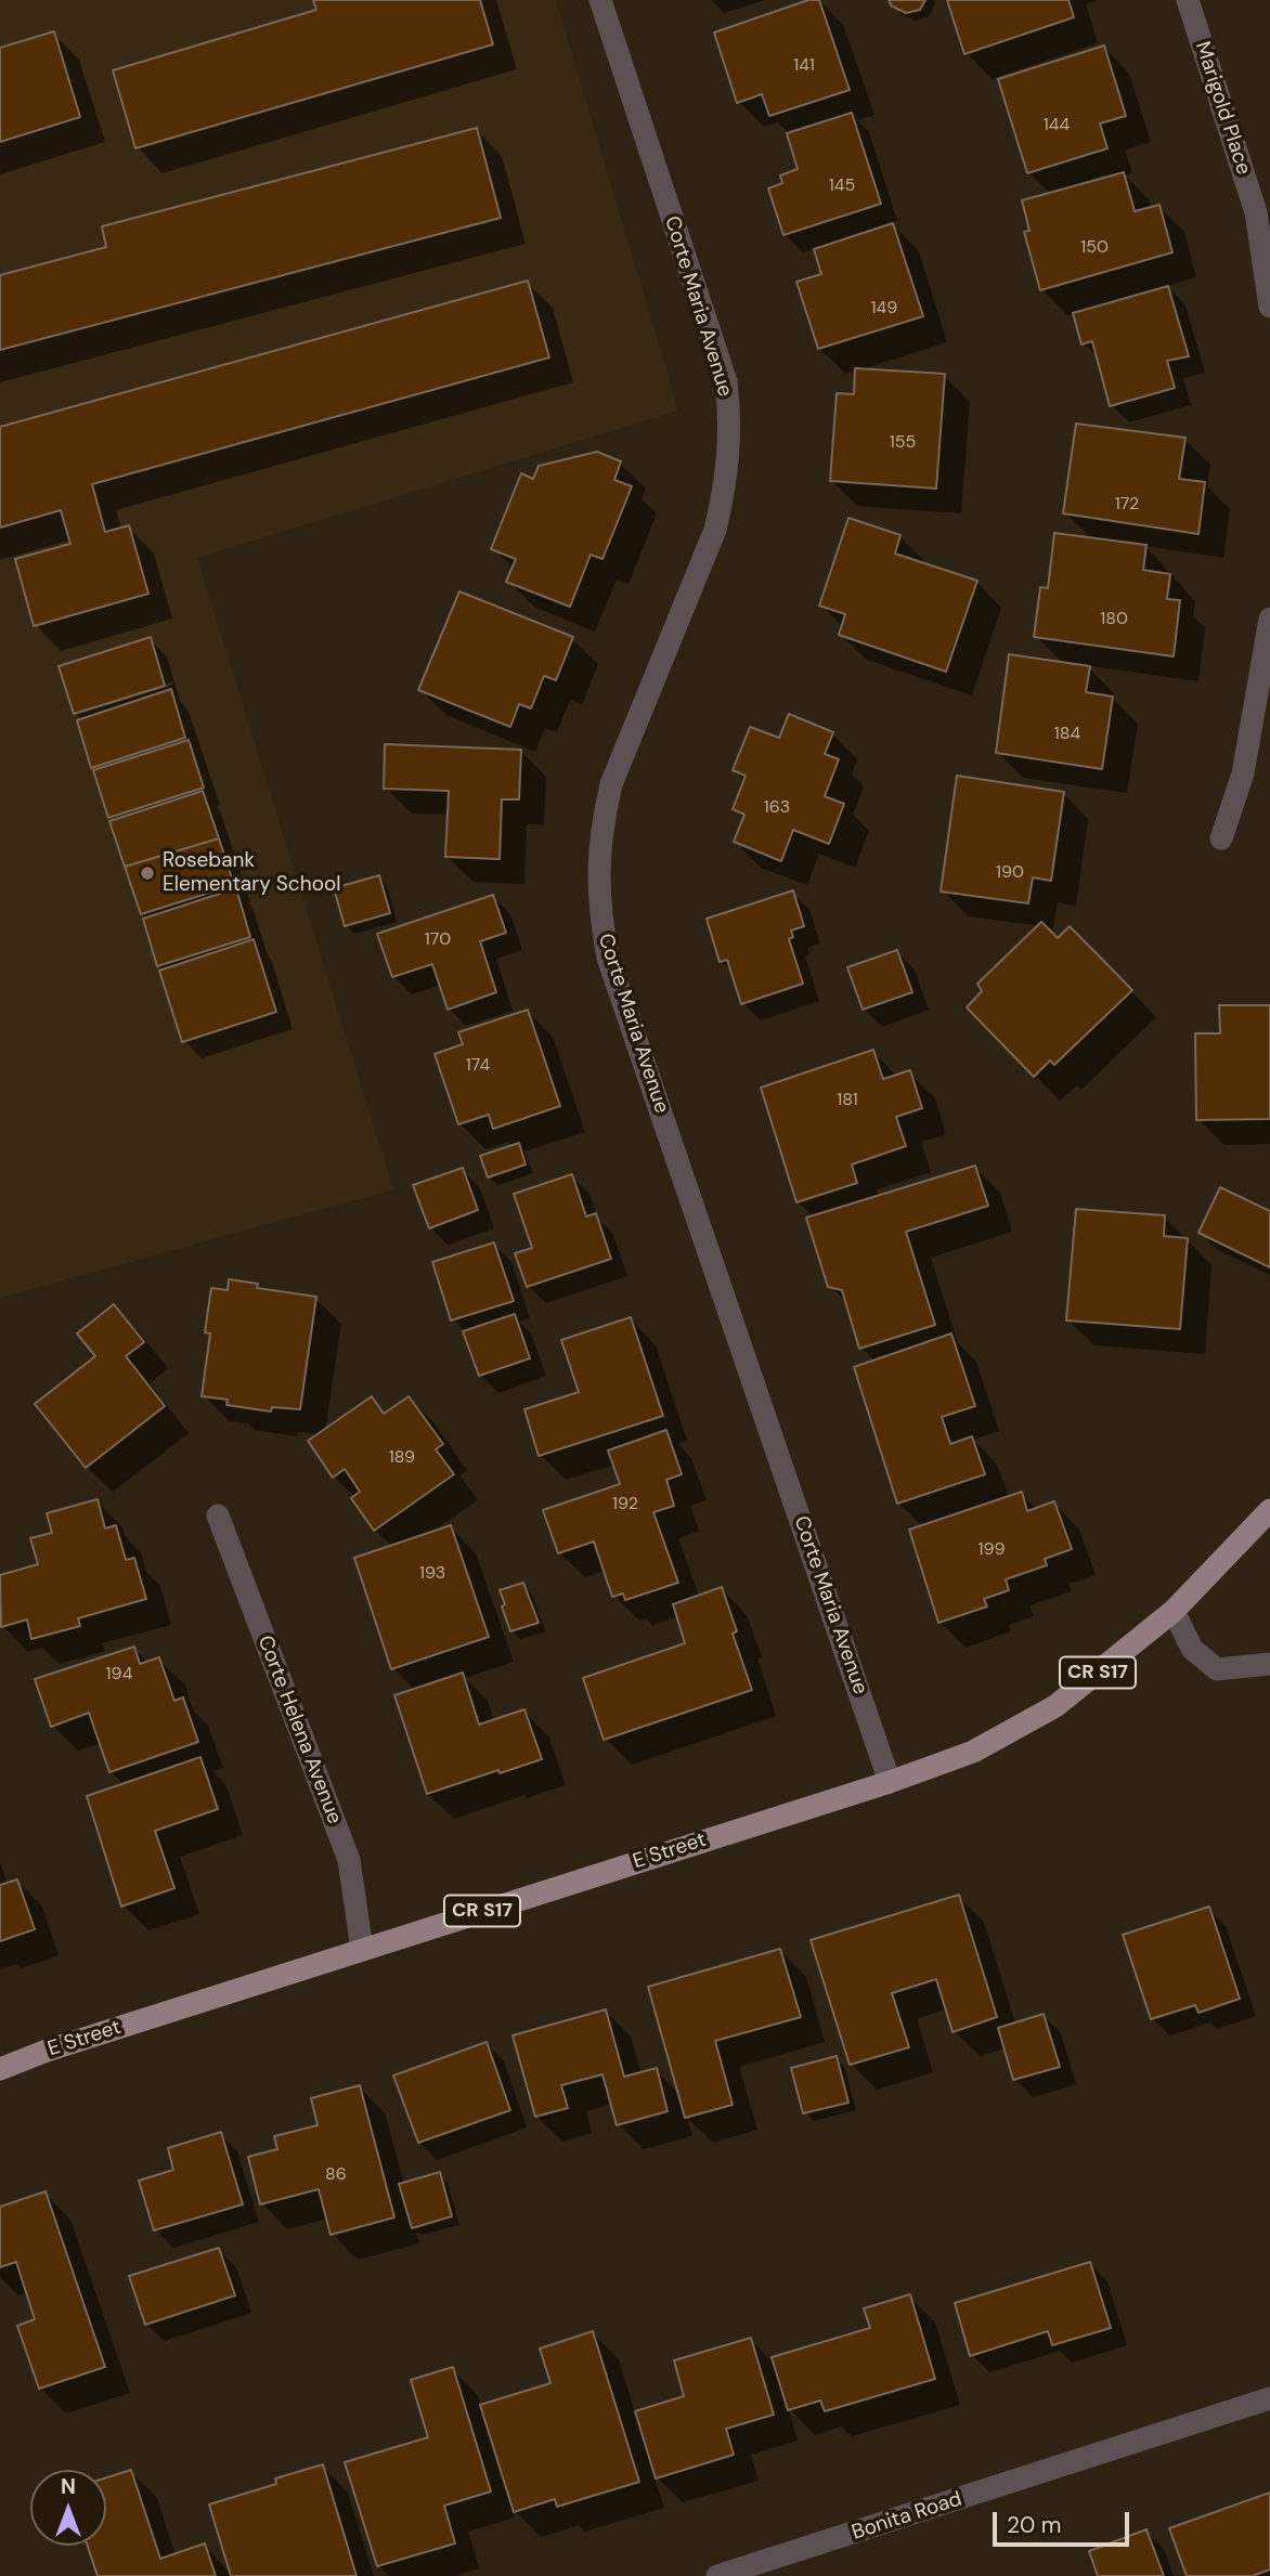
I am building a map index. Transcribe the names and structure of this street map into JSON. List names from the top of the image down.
{
  "streets": {
    "main road": ["CR S17", "E Street"],
    "street": [
      "Marigold Place",
      "Corte Maria Avenue",
      "Corte Helena Avenue",
      "Bonita Road"
    ]
  },
  "crossings": [
    ["Corte Maria Avenue", "E Street"],
    ["Corte Helena Avenue", "E Street"]
  ],
  "places": ["Rosebank Elementary School"],
  "house_numbers": [
    "141",
    "144",
    "145",
    "150",
    "149",
    "155",
    "172",
    "180",
    "184",
    "163",
    "190",
    "170",
    "174",
    "181",
    "189",
    "192",
    "199",
    "193",
    "194",
    "86"
  ],
  "scale_bar": "20 m",
  "north": "top"
}
